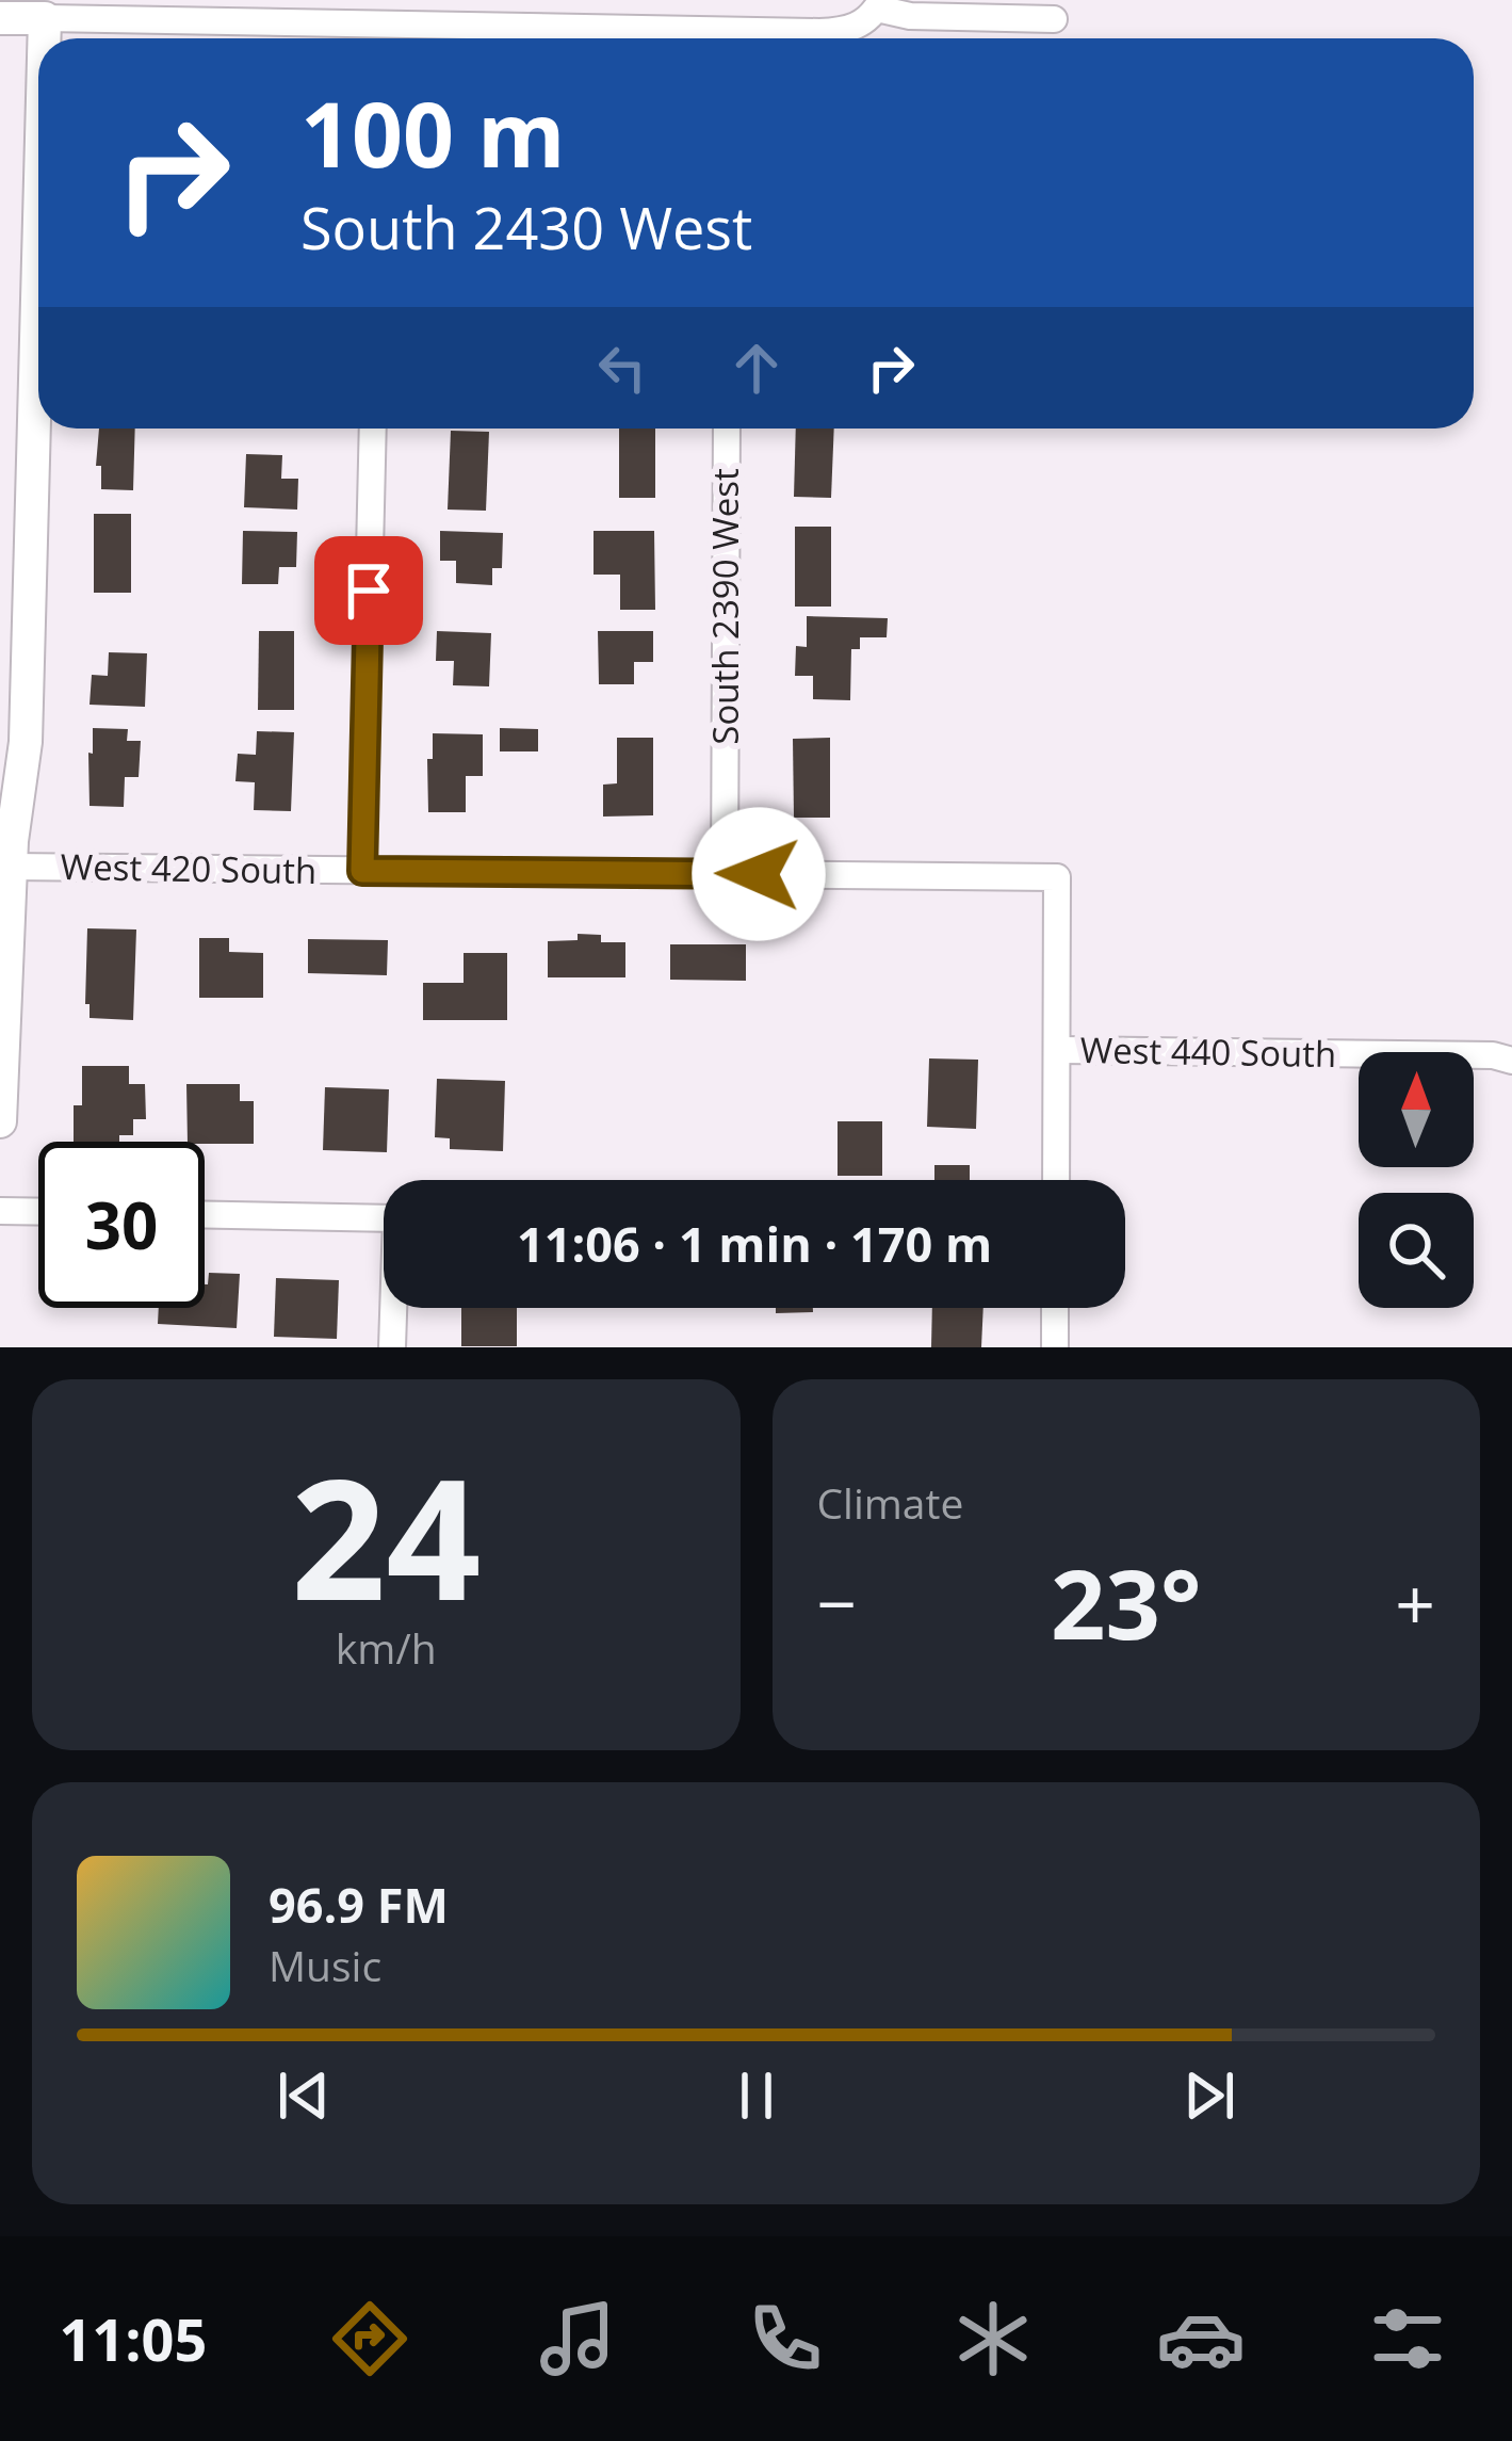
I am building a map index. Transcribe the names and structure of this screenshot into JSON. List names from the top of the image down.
{
  "streets": {
    "street": ["South 2390 West", "West 420 South", "West 440 South"]
  },
  "crossings": [
    ["South 2390 West", "West 420 South"],
    ["West 420 South", "West 440 South"]
  ],
  "north": "top",
  "page": {
    "turn": ["100 m", "South 2430 West"],
    "limit": "30",
    "trip": "11:06 · 1 min · 170 m",
    "tile": [
      ["24", "km/h"],
      "Climate"
    ],
    "heat": ["−", "23°", "+"],
    "song": ["96.9 FM", "Music"],
    "tabs": "11:05"
  }
}
